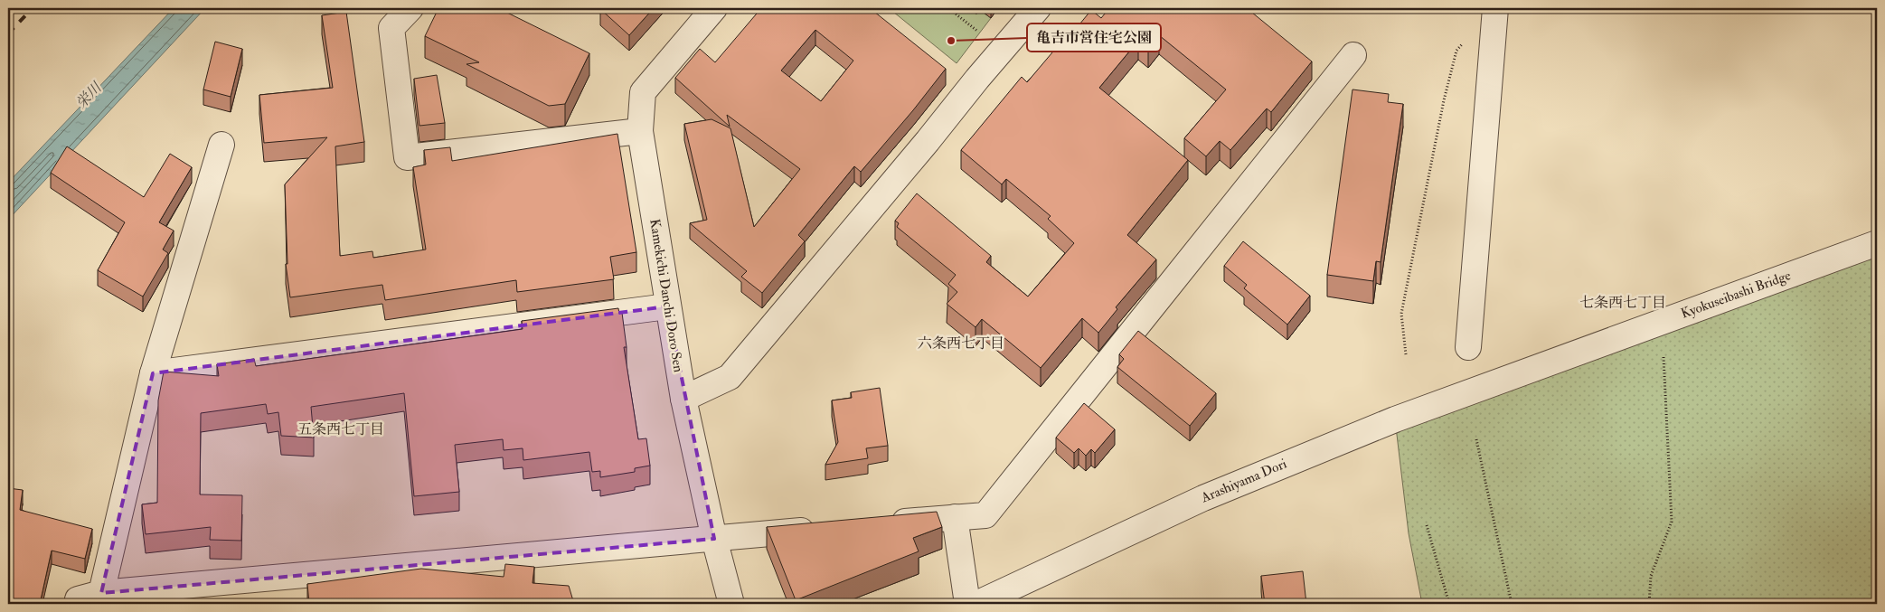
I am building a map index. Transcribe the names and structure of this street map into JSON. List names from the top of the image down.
{
  "streets": {
    "street": ["Kyokuseibashi Bridge", "Kamekichi Danchi Doro Sen", "Arashiyama Dori"]
  },
  "crossings": [
    ["Kyokuseibashi Bridge", "Arashiyama Dori"]
  ],
  "districts": ["七条西七丁目", "六条西七丁目", "五条西七丁目"],
  "water": ["栄川"],
  "places": ["亀吉市営住宅公園"]
}
